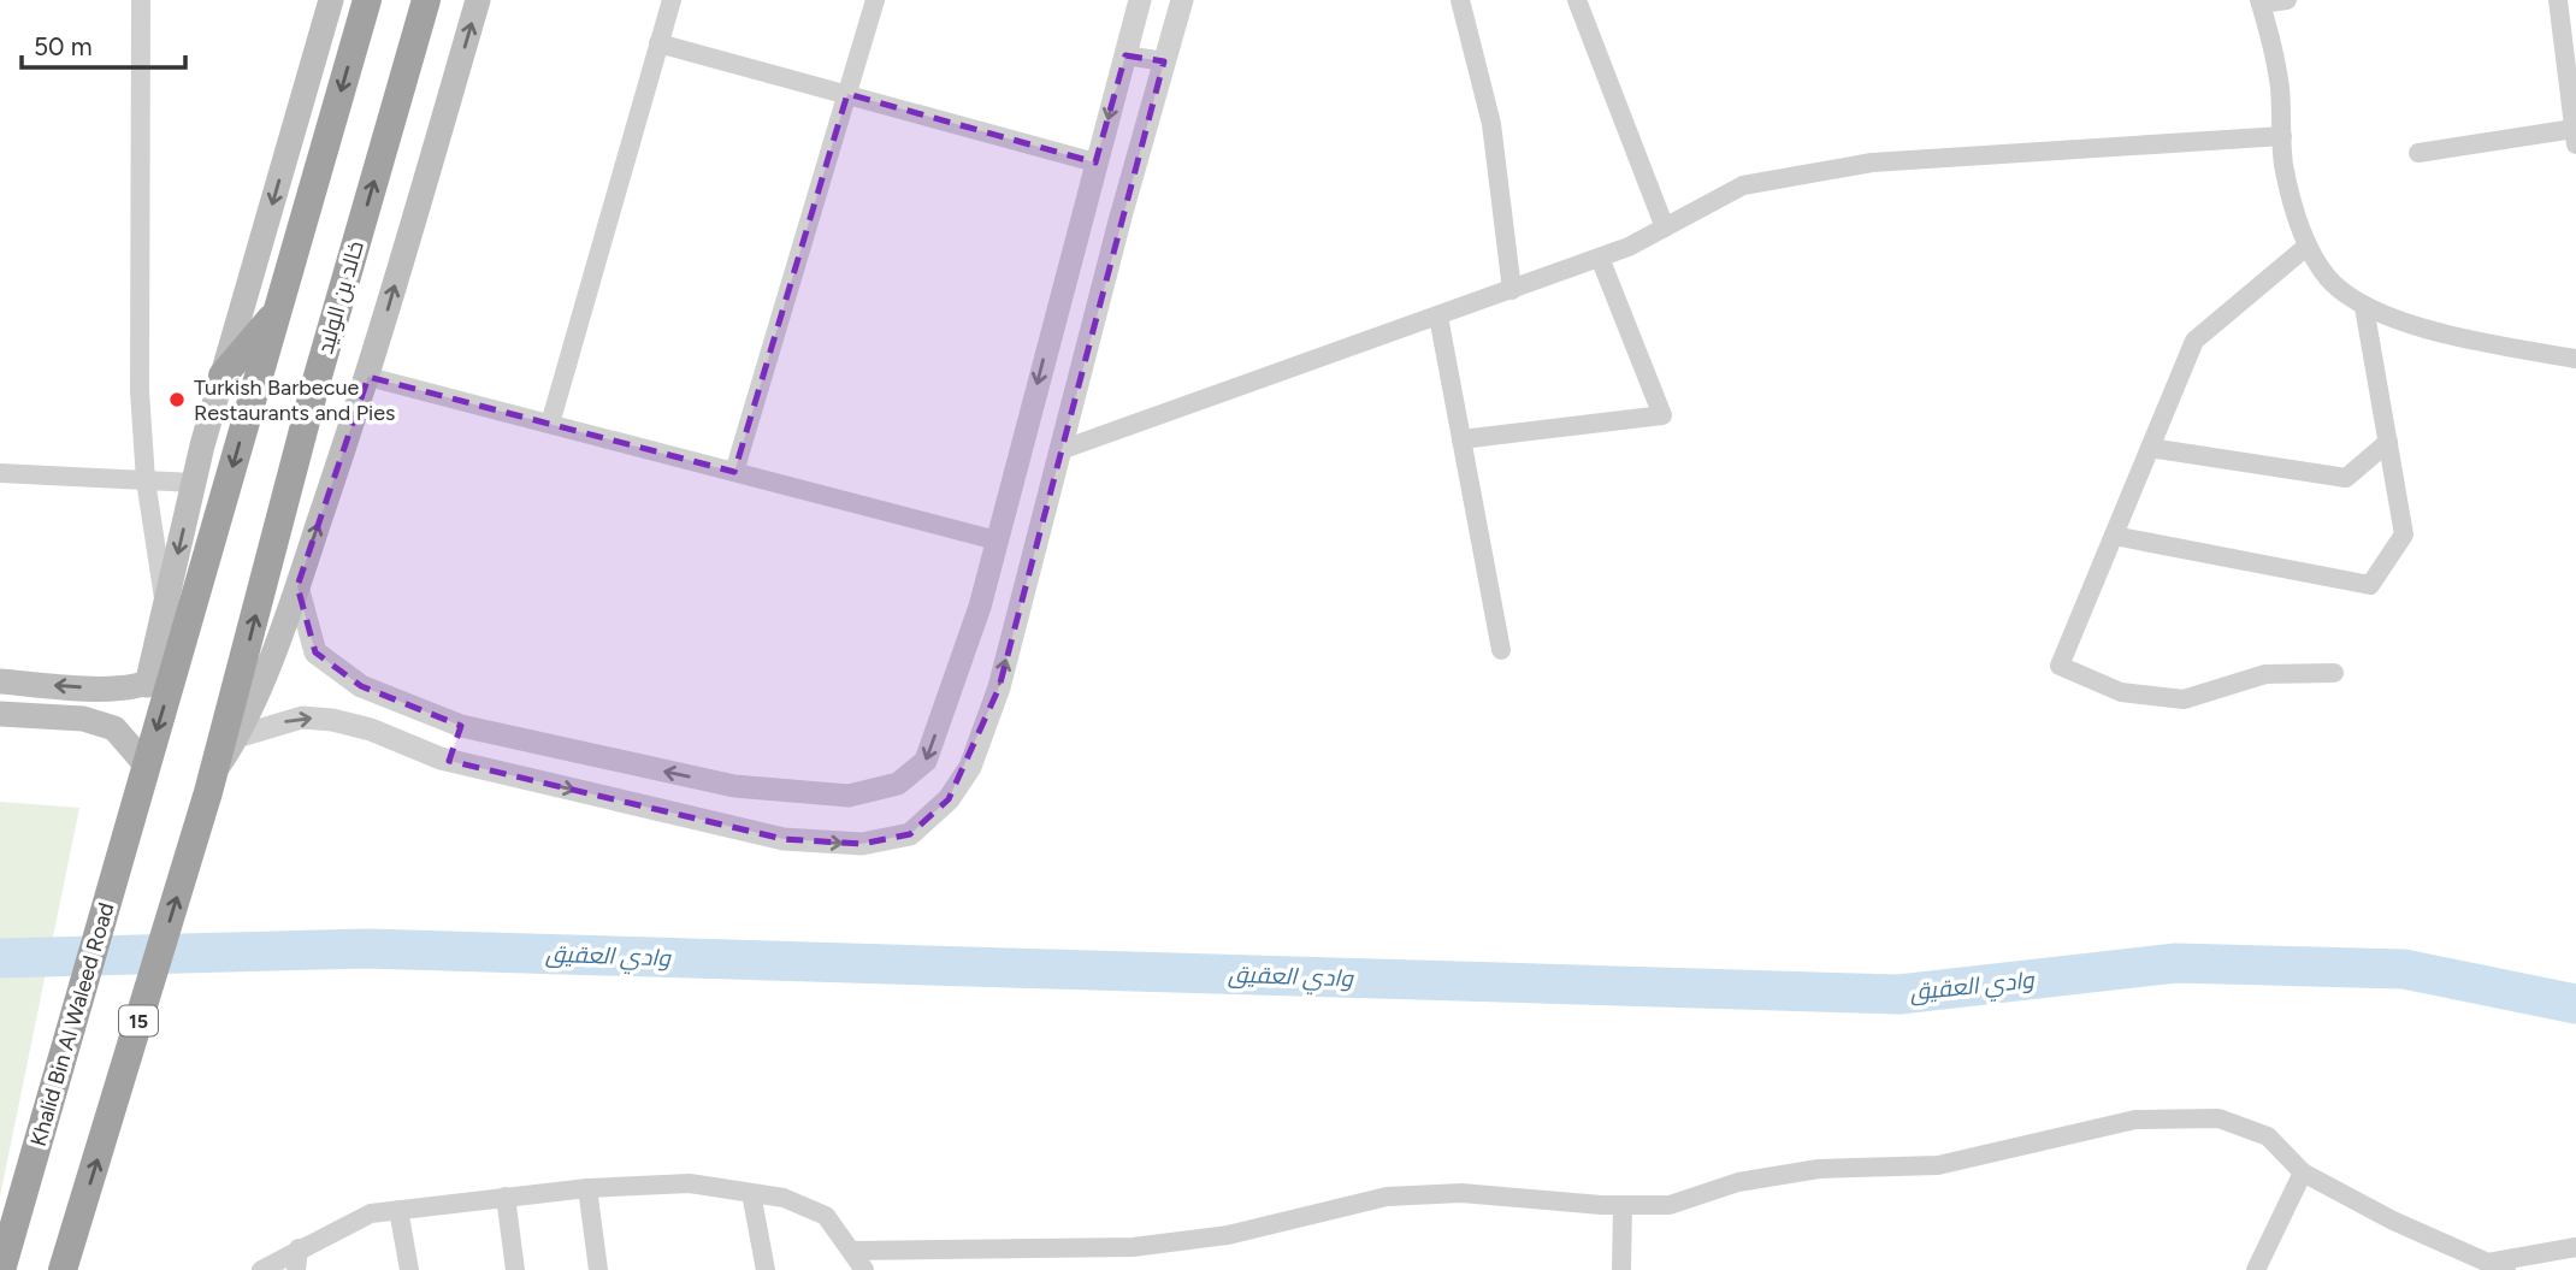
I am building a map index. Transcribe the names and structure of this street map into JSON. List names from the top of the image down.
{
  "streets": {
    "highway": ["خالد بن الوليد", "15", "Khalid Bin Al Waleed Road"]
  },
  "water": ["وادي العقيق"],
  "places": ["Turkish Barbecue Restaurants and Pies"],
  "scale_bar": "50 m"
}
